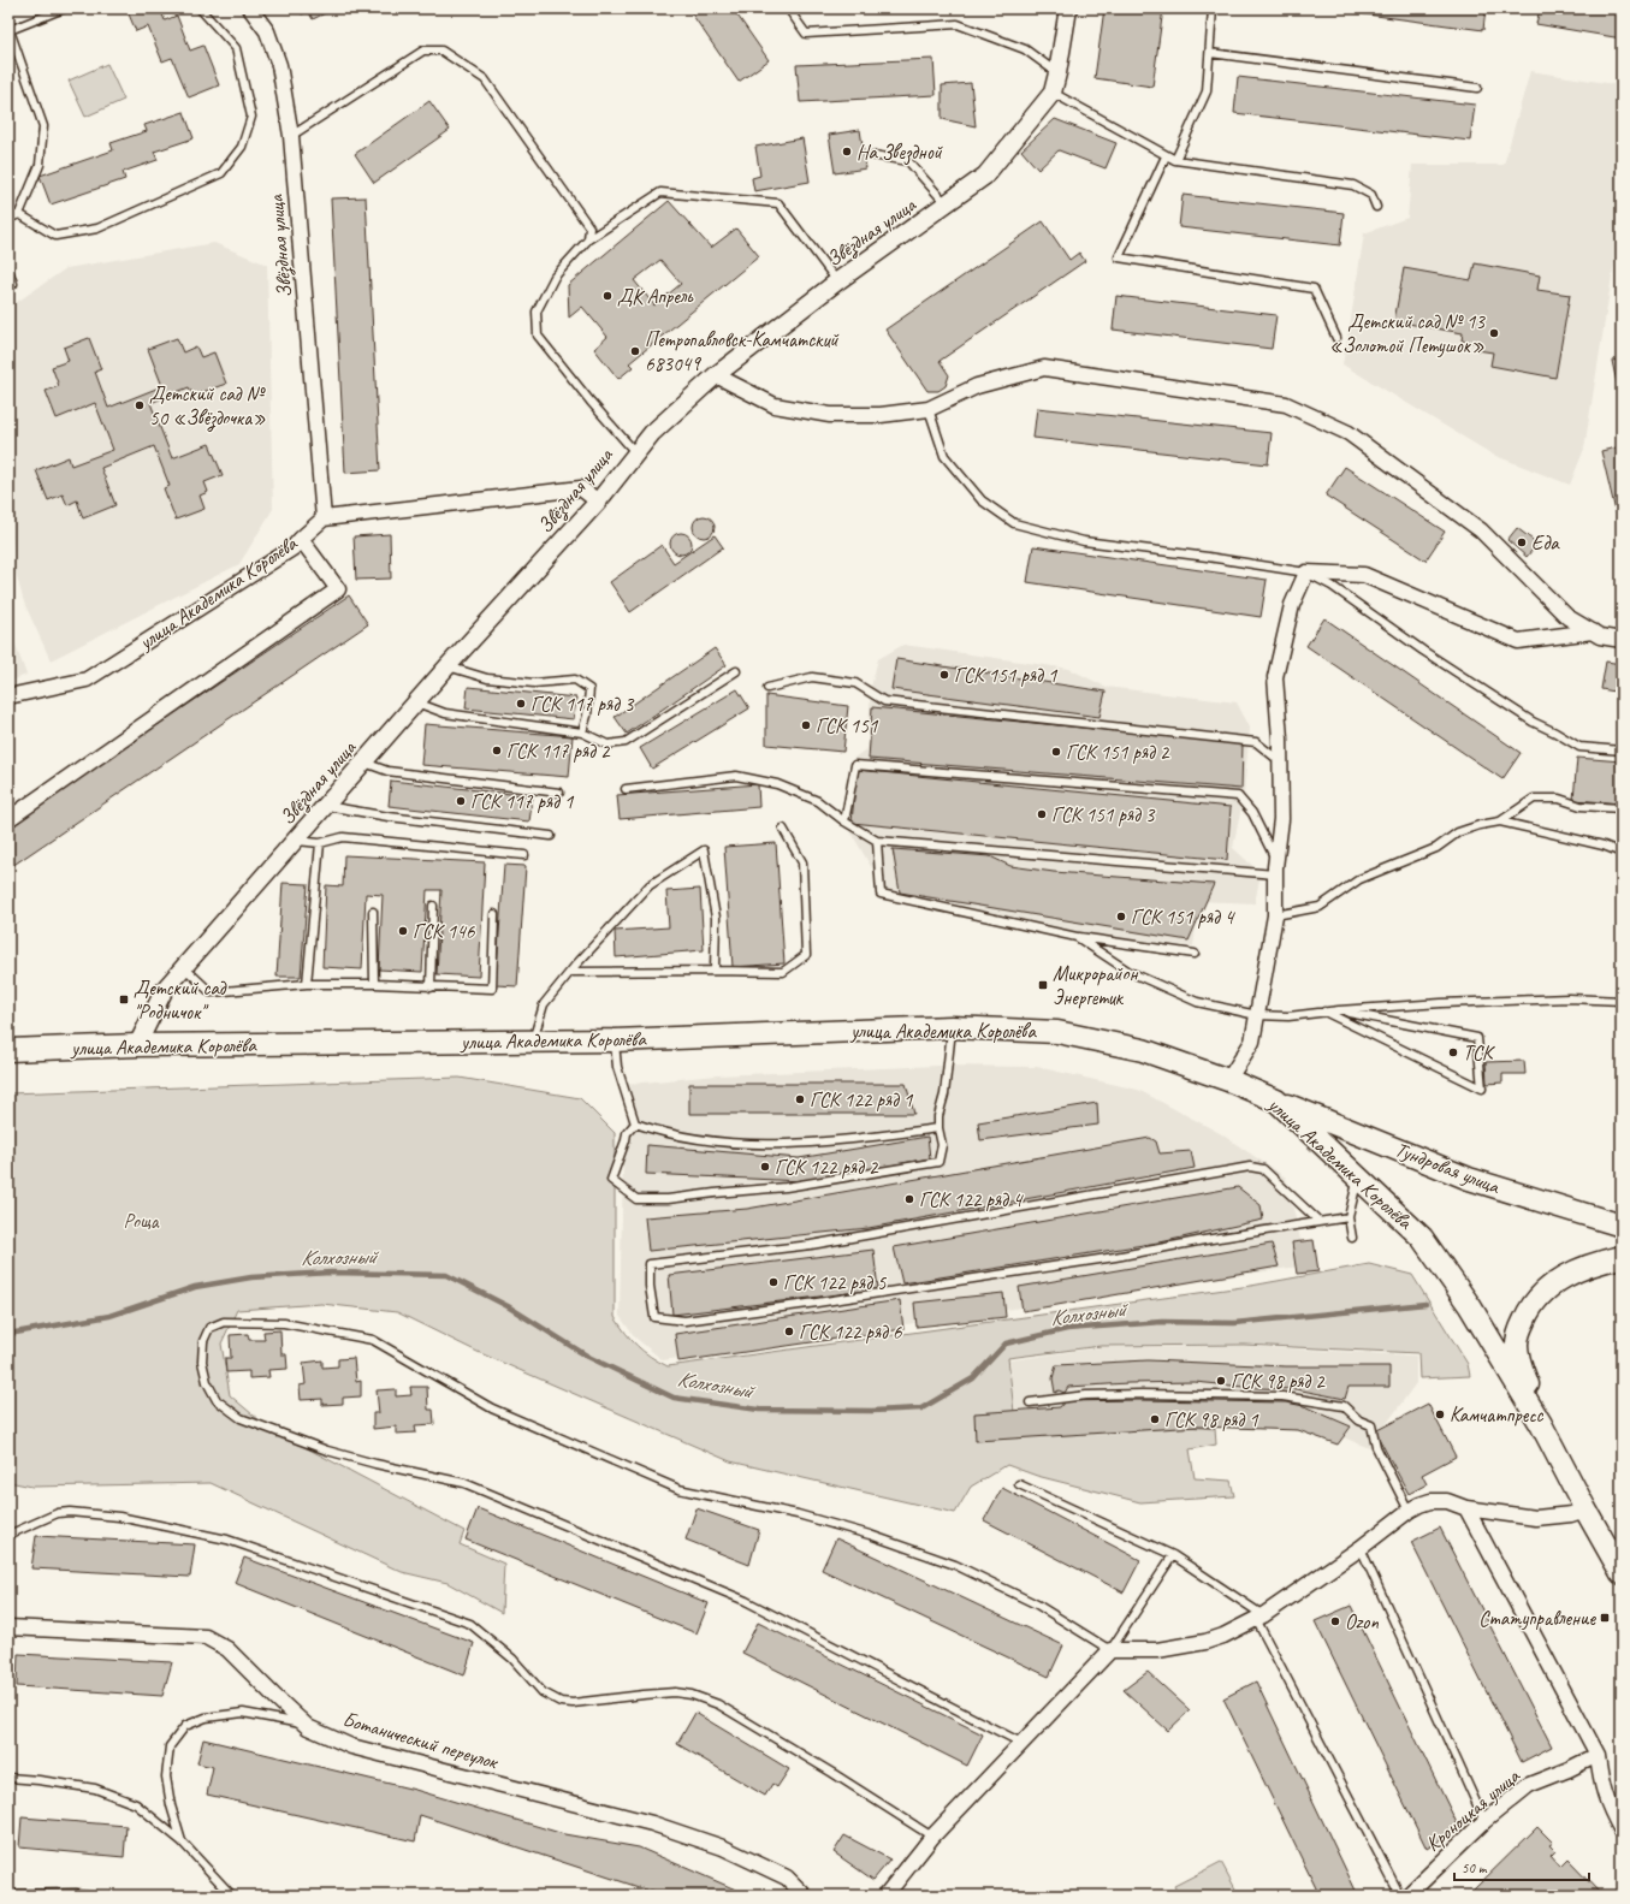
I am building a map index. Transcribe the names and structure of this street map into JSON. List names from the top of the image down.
{
  "streets": {
    "main road": ["улица Академика Королёва", "Тундровая улица"],
    "street": ["Звёздная улица", "Ботанический переулок", "Кроноцкая улица"]
  },
  "crossings": [
    ["Звёздная улица", "улица Академика Королёва"],
    ["улица Академика Королёва", "Тундровая улица"]
  ],
  "water": ["Колхозный"],
  "parks": ["Роща"],
  "places": {
    "other": [
      "На Звездной",
      "ДК Апрель",
      "Детский сад № 13 «Золотой Петушок»",
      "Петропавловск-Камчатский 683049",
      "Детский сад № 50 «Звёздочка»",
      "Еда",
      "ГСК 151 ряд 1",
      "ГСК 117 ряд 3",
      "ГСК 151",
      "ГСК 117 ряд 2",
      "ГСК 151 ряд 2",
      "ГСК 117 ряд 1",
      "ГСК 151 ряд 3",
      "ГСК 151 ряд 4",
      "ГСК 146",
      "ТСК",
      "ГСК 122 ряд 1",
      "ГСК 122 ряд 2",
      "ГСК 122 ряд 4",
      "ГСК 122 ряд 5",
      "ГСК 122 ряд 6",
      "ГСК 98 ряд 2",
      "Камчатпресс",
      "ГСК 98 ряд 1",
      "Ozon"
    ],
    "transit": ["Микрорайон Энергетик", "Детский сад \"Родничок\"", "Статуправление"]
  },
  "scale_bar": "50 m"
}
